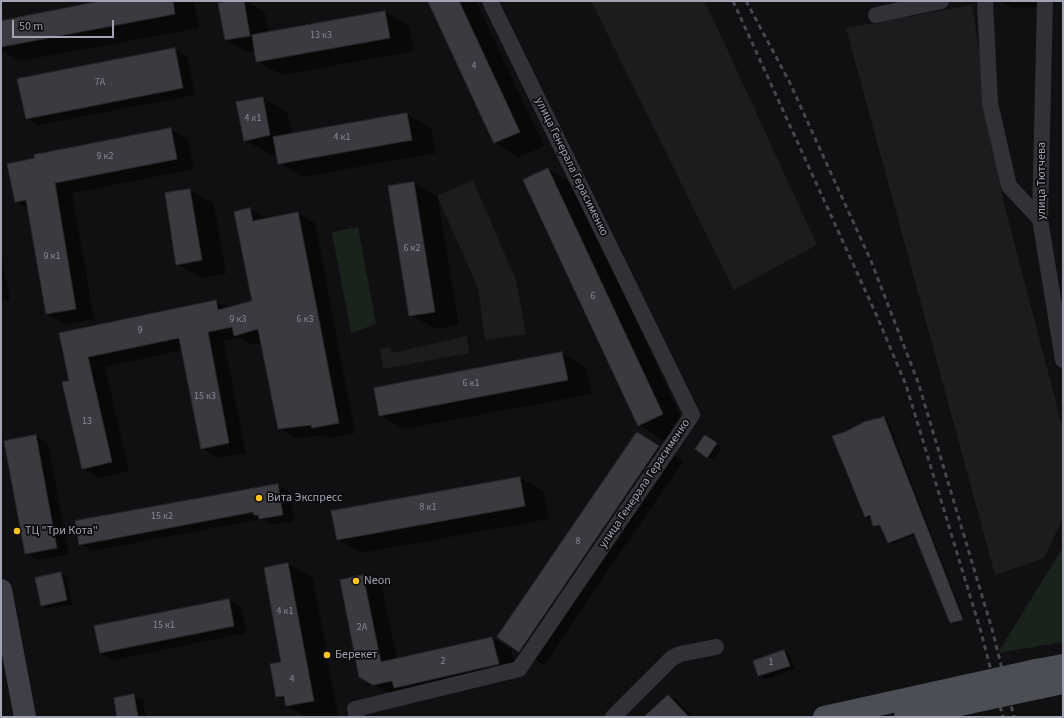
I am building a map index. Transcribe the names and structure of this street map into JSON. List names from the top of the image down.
{
  "streets": {
    "street": ["улица Генерала Герасименко", "улица Тютчева"]
  },
  "places": [
    "Вита Экспресс",
    "ТЦ \"Три Кота\"",
    "Neon",
    "Берекет"
  ],
  "house_numbers": [
    "13 к3",
    "4",
    "7А",
    "4 к1",
    "4 к1",
    "9 к2",
    "6 к2",
    "9 к1",
    "6",
    "9 к3",
    "6 к3",
    "9",
    "6 к1",
    "15 к3",
    "13",
    "8 к1",
    "15 к2",
    "8",
    "4 к1",
    "15 к1",
    "2А",
    "2",
    "1",
    "4"
  ],
  "scale_bar": "50 m"
}
